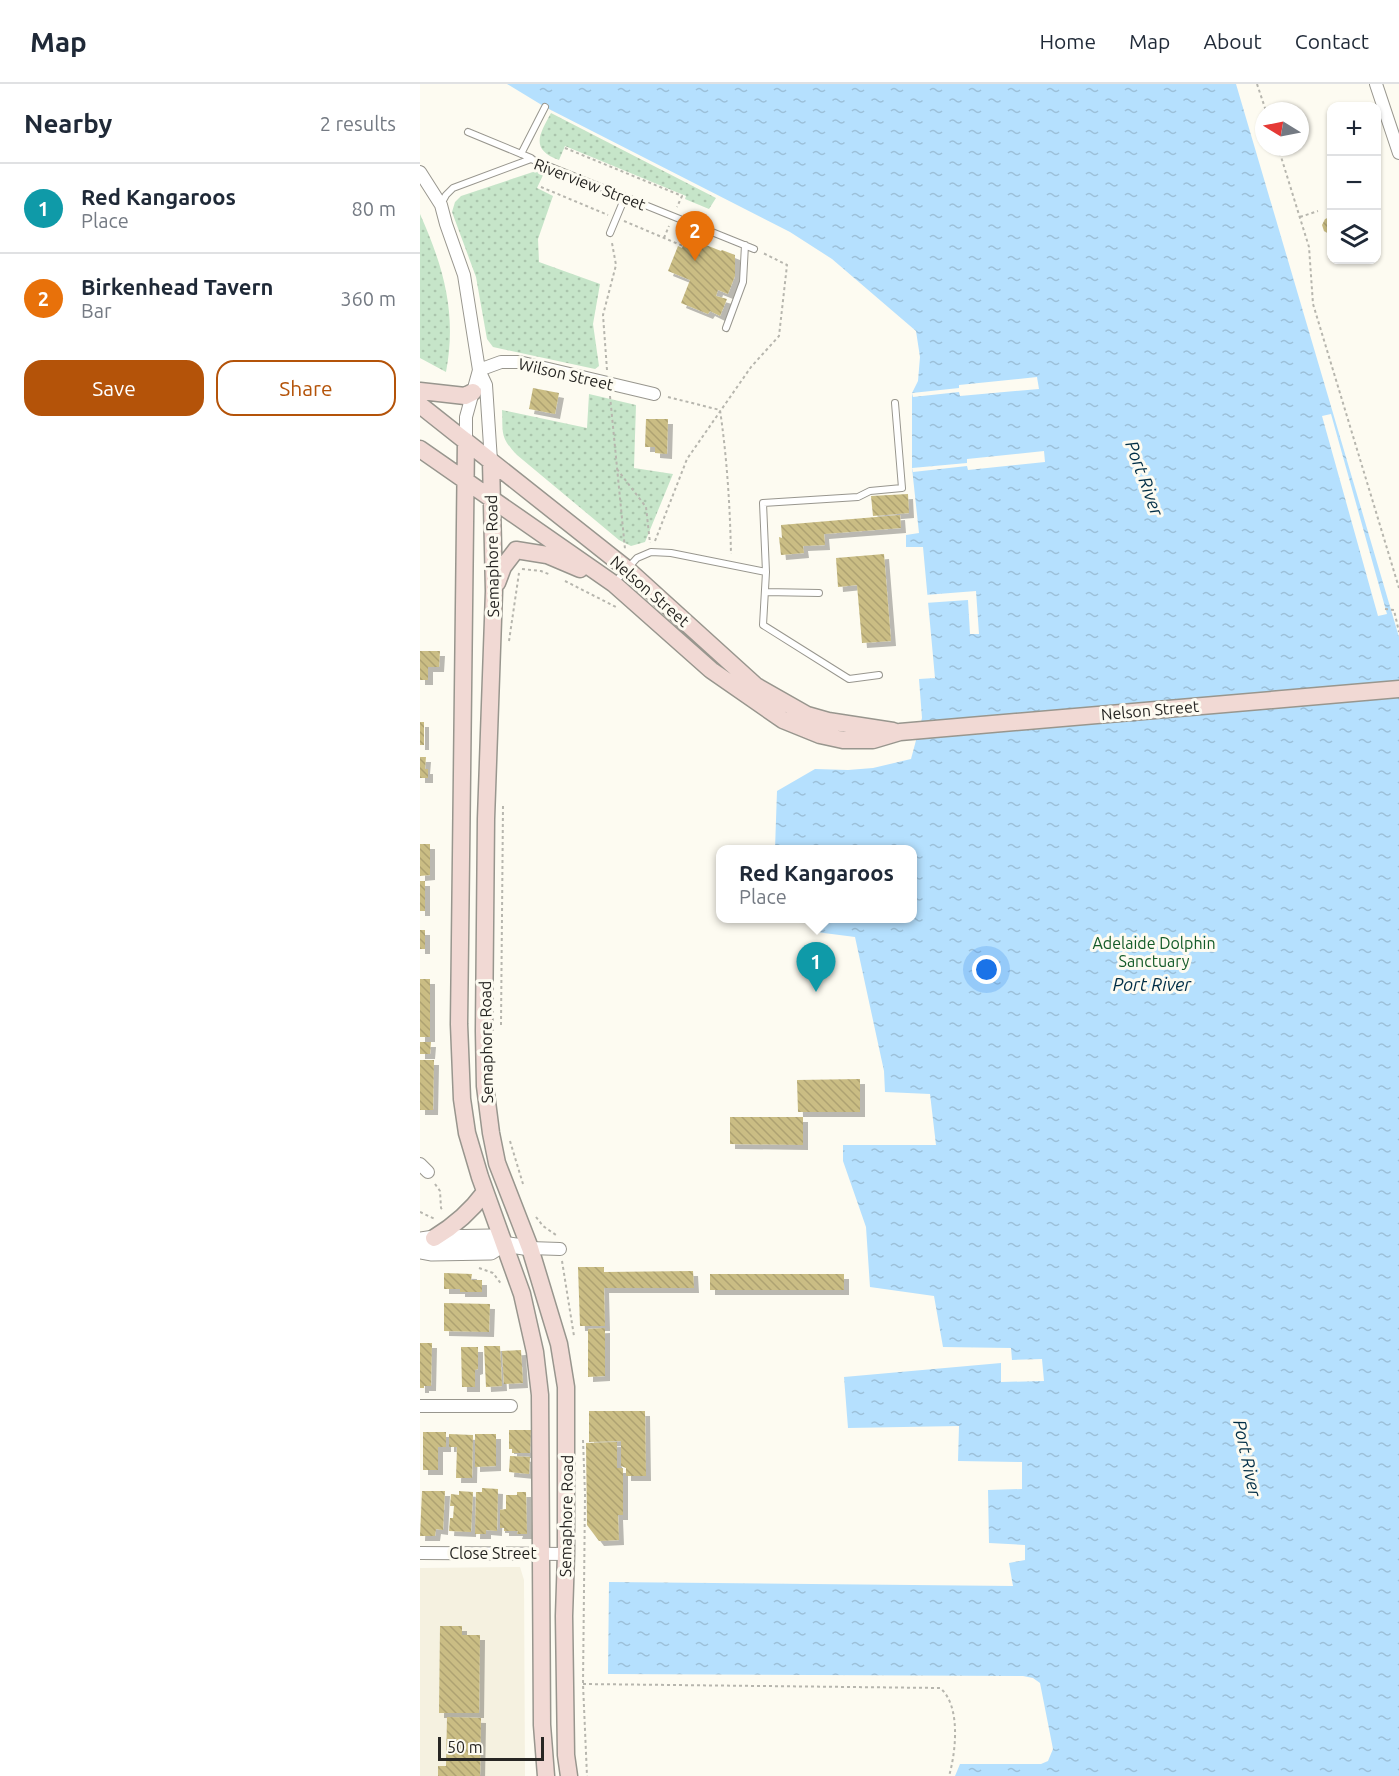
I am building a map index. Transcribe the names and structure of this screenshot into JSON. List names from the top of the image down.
{
  "streets": {
    "main road": ["Semaphore Road", "Nelson Street"],
    "street": ["Wilson Street", "Close Street"],
    "lane": ["Riverview Street"]
  },
  "crossings": [
    ["Riverview Street", "Semaphore Road"],
    ["Wilson Street", "Semaphore Road"],
    ["Semaphore Road", "Nelson Street"],
    ["Semaphore Road", "Close Street"]
  ],
  "water": ["Port River"],
  "parks": ["Adelaide Dolphin Sanctuary"],
  "scale_bar": "50 m",
  "north": "left",
  "page": {
    "header": "Map",
    "nav": [
      "Home",
      "Map",
      "About",
      "Contact"
    ],
    "heading": ["Nearby", "2 results"],
    "map_buttons": ["+", "−"],
    "list": [
      {
        "mark": "1",
        "name": "Red Kangaroos",
        "note": "Place",
        "value": "80 m"
      },
      {
        "mark": "2",
        "name": "Birkenhead Tavern",
        "note": "Bar",
        "value": "360 m"
      }
    ],
    "pins": ["2", "1"],
    "buttons": ["Save", "Share"],
    "popup": ["Red Kangaroos", "Place"],
    "scale": "50 m"
  }
}
